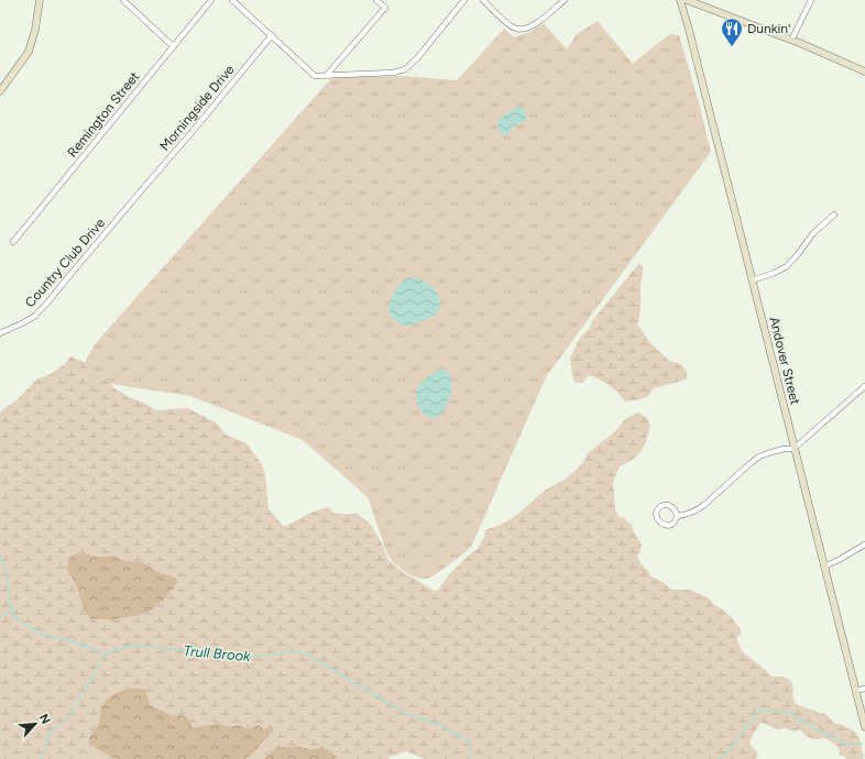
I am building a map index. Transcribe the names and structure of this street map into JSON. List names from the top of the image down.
{
  "streets": {
    "main road": ["Andover Street"],
    "street": ["Morningside Drive", "Remington Street", "Country Club Drive"]
  },
  "crossings": [
    ["Morningside Drive", "Country Club Drive"]
  ],
  "water": ["Trull Brook"],
  "places": {
    "restaurant": ["Dunkin'"]
  },
  "north": "top right"
}
